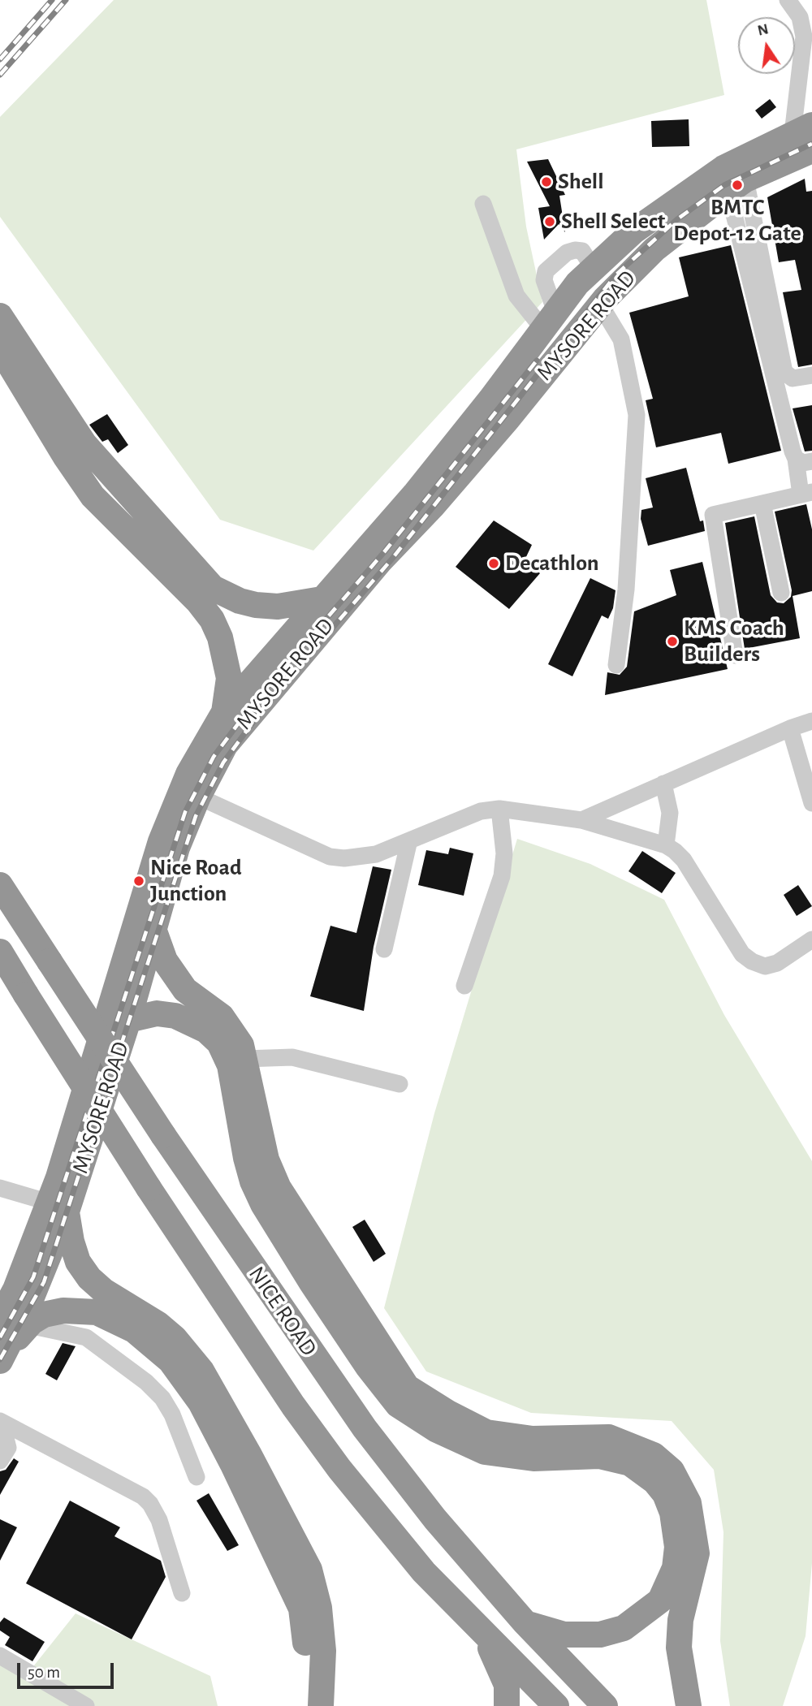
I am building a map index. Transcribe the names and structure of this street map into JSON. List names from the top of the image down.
{
  "streets": {
    "highway": ["MYSORE ROAD", "NICE ROAD"]
  },
  "places": [
    "Shell",
    "BMTC Depot-12 Gate",
    "Shell Select",
    "Decathlon",
    "KMS Coach Builders",
    "Nice Road Junction"
  ],
  "scale_bar": "50 m",
  "north": "top"
}
